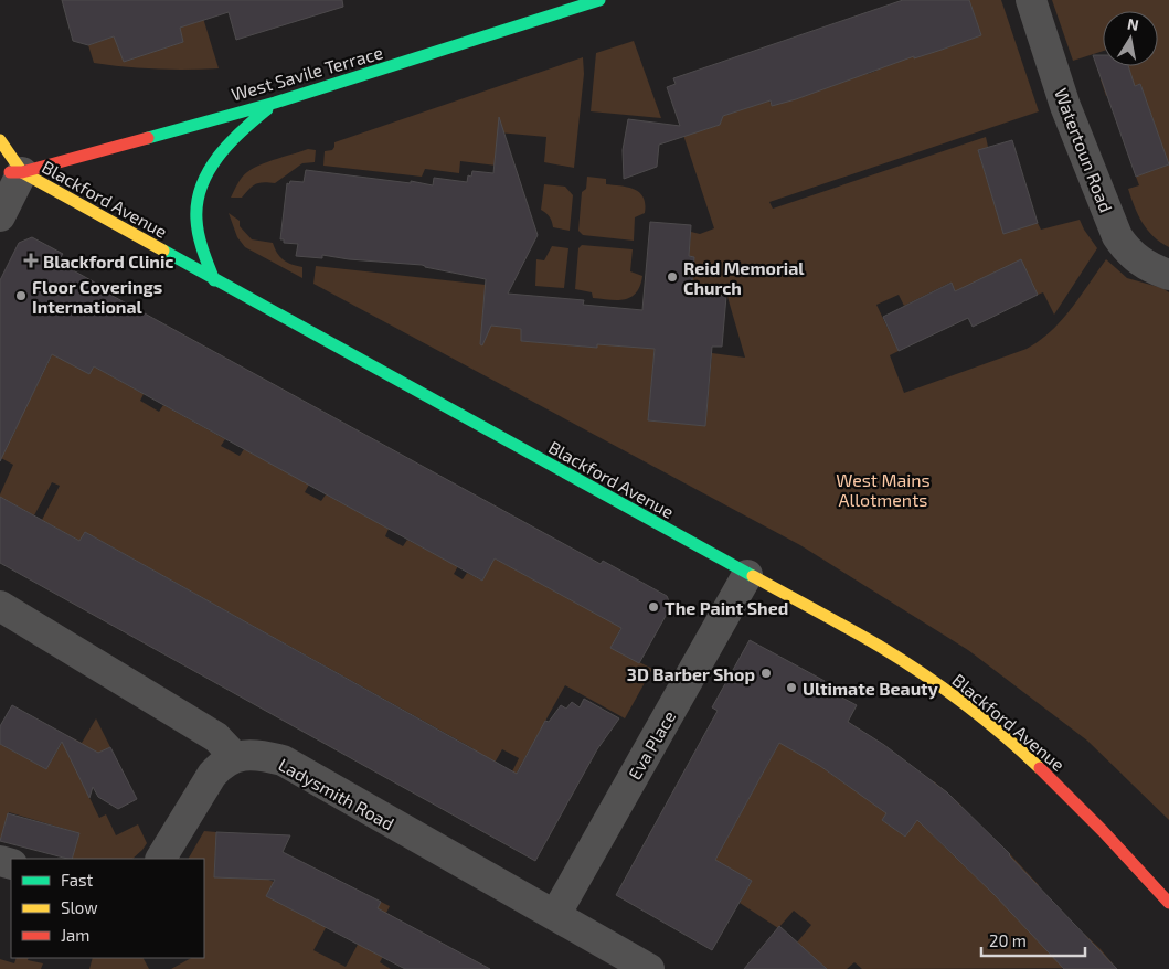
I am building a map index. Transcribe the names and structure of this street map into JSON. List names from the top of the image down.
{
  "streets": {
    "street": [
      "West Savile Terrace",
      "Watertoun Road",
      "Blackford Avenue",
      "Eva Place",
      "Ladysmith Road"
    ]
  },
  "crossings": [
    ["West Savile Terrace", "Blackford Avenue"],
    ["Blackford Avenue", "Eva Place"],
    ["Eva Place", "Ladysmith Road"]
  ],
  "parks": ["West Mains Allotments"],
  "places": {
    "health": ["Blackford Clinic"],
    "other": [
      "Reid Memorial Church",
      "Floor Coverings International",
      "The Paint Shed",
      "3D Barber Shop",
      "Ultimate Beauty"
    ]
  },
  "legend": ["Fast", "Slow", "Jam"],
  "scale_bar": "20 m",
  "north": "top"
}
